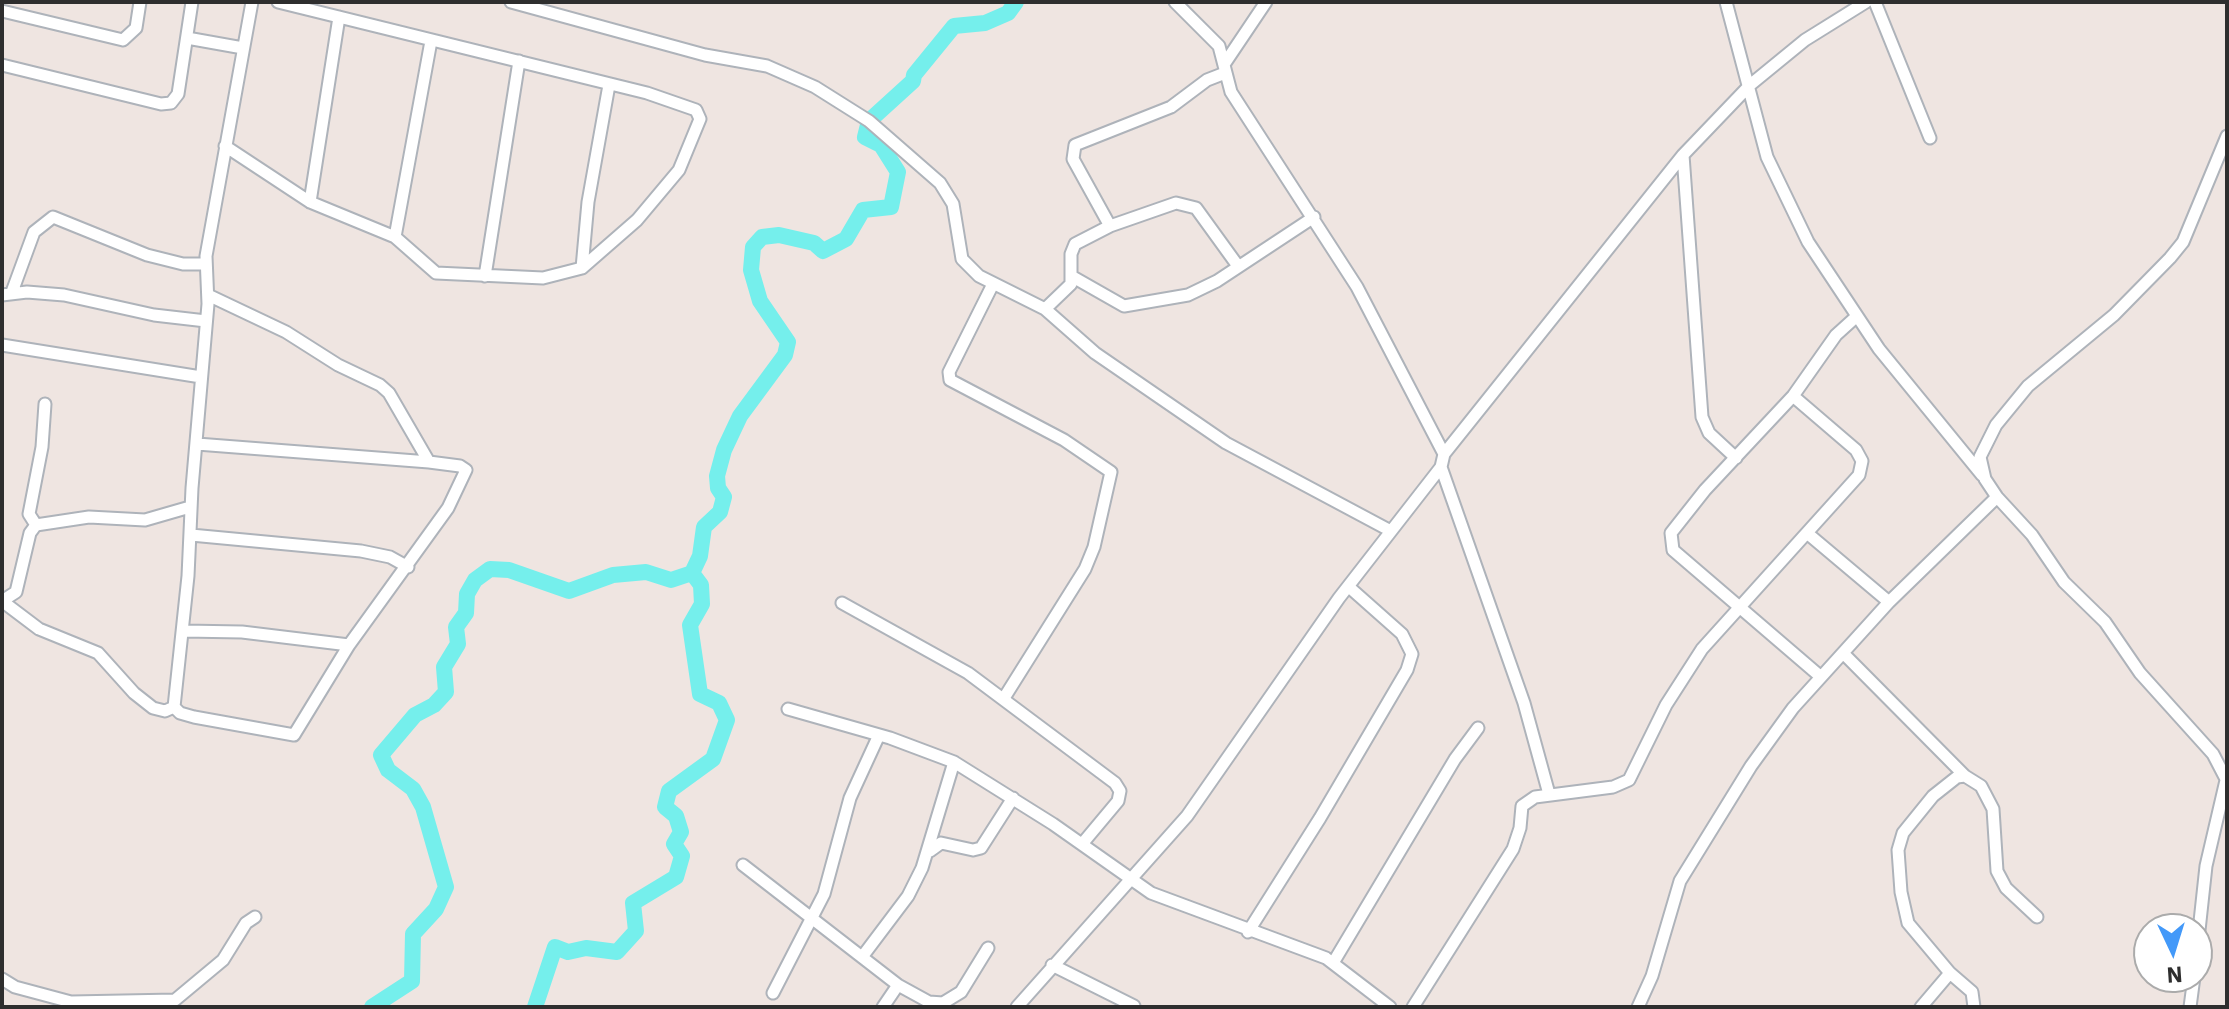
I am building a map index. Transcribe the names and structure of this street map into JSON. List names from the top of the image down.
{
  "north": "bottom"
}
